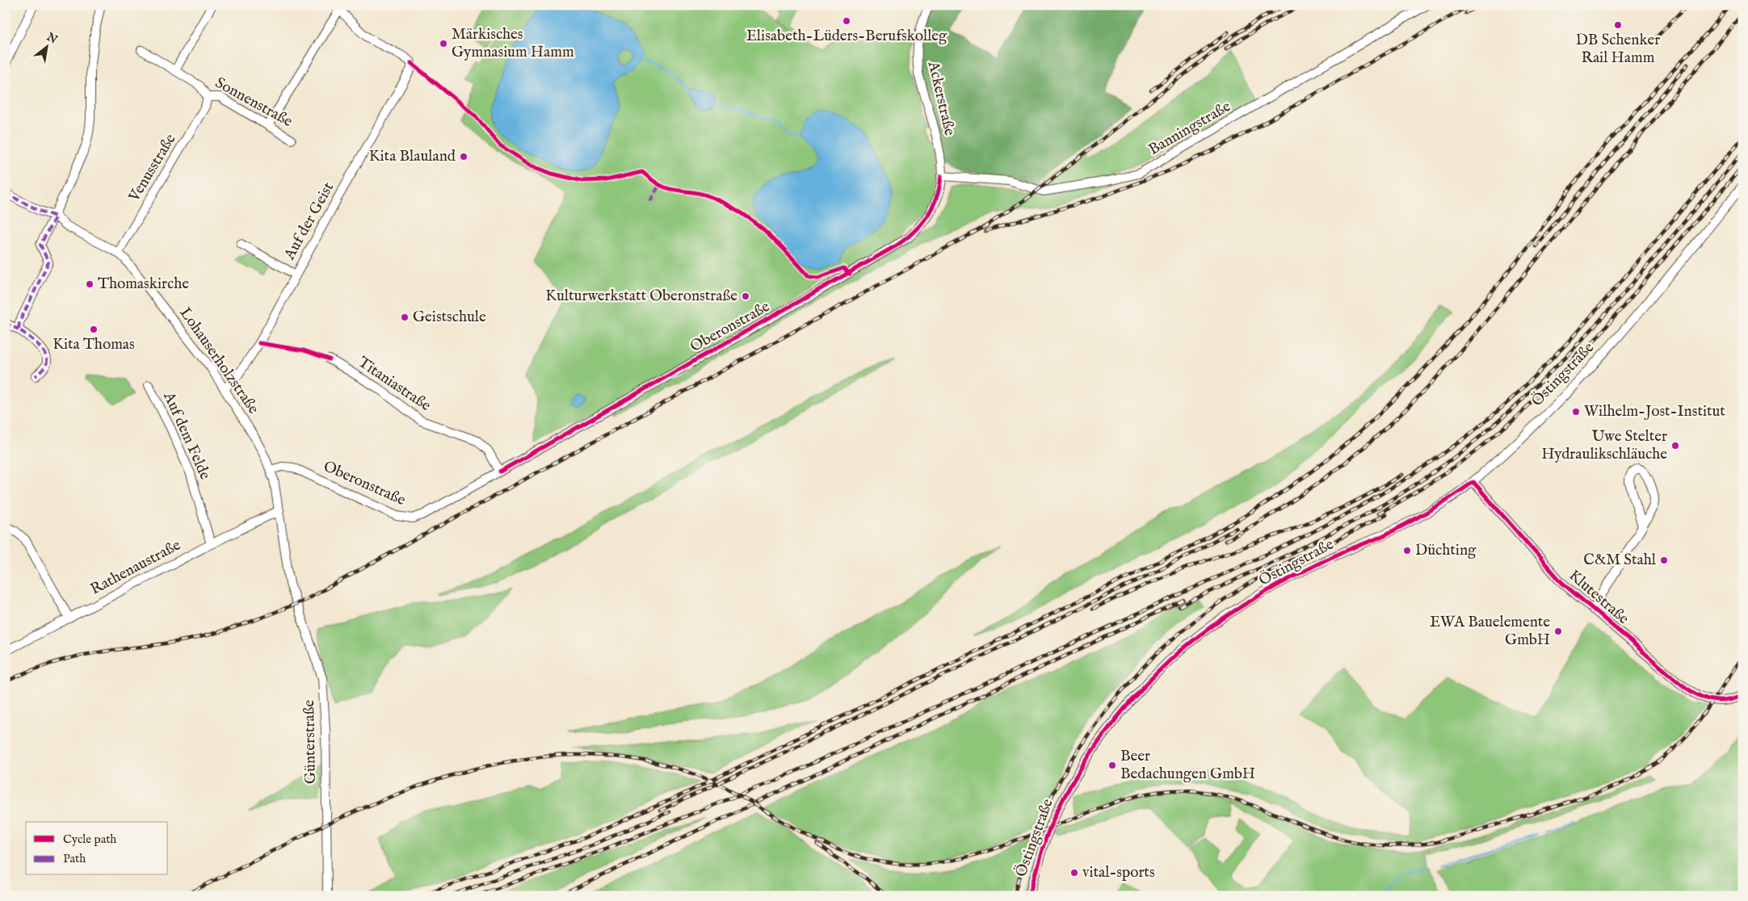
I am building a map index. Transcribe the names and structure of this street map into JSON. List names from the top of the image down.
{
  "streets": {
    "street": [
      "Ackerstraße",
      "Sonnenstraße",
      "Banningstraße",
      "Venusstraße",
      "Auf der Geist",
      "Oberonstraße",
      "Lohauserholzstraße",
      "Östingstraße",
      "Titaniastraße",
      "Auf dem Felde",
      "Rathenaustraße",
      "Klutestraße",
      "Günterstraße"
    ]
  },
  "crossings": [
    ["Ackerstraße", "Banningstraße"],
    ["Ackerstraße", "Oberonstraße"],
    ["Sonnenstraße", "Venusstraße"],
    ["Banningstraße", "Oberonstraße"],
    ["Venusstraße", "Lohauserholzstraße"],
    ["Auf der Geist", "Lohauserholzstraße"],
    ["Oberonstraße", "Lohauserholzstraße"],
    ["Oberonstraße", "Titaniastraße"],
    ["Lohauserholzstraße", "Rathenaustraße"],
    ["Lohauserholzstraße", "Günterstraße"],
    ["Östingstraße", "Klutestraße"],
    ["Auf dem Felde", "Rathenaustraße"]
  ],
  "places": [
    "Elisabeth-Lüders-Berufskolleg",
    "DB Schenker Rail Hamm",
    "Märkisches Gymnasium Hamm",
    "Kita Blauland",
    "Thomaskirche",
    "Kulturwerkstatt Oberonstraße",
    "Geistschule",
    "Kita Thomas",
    "Wilhelm-Jost-Institut",
    "Uwe Stelter Hydraulikschläuche",
    "Düchting",
    "C&M Stahl",
    "EWA Bauelemente GmbH",
    "Beer Bedachungen GmbH",
    "vital-sports"
  ],
  "legend": ["Cycle path", "Path"],
  "north": "top right"
}
